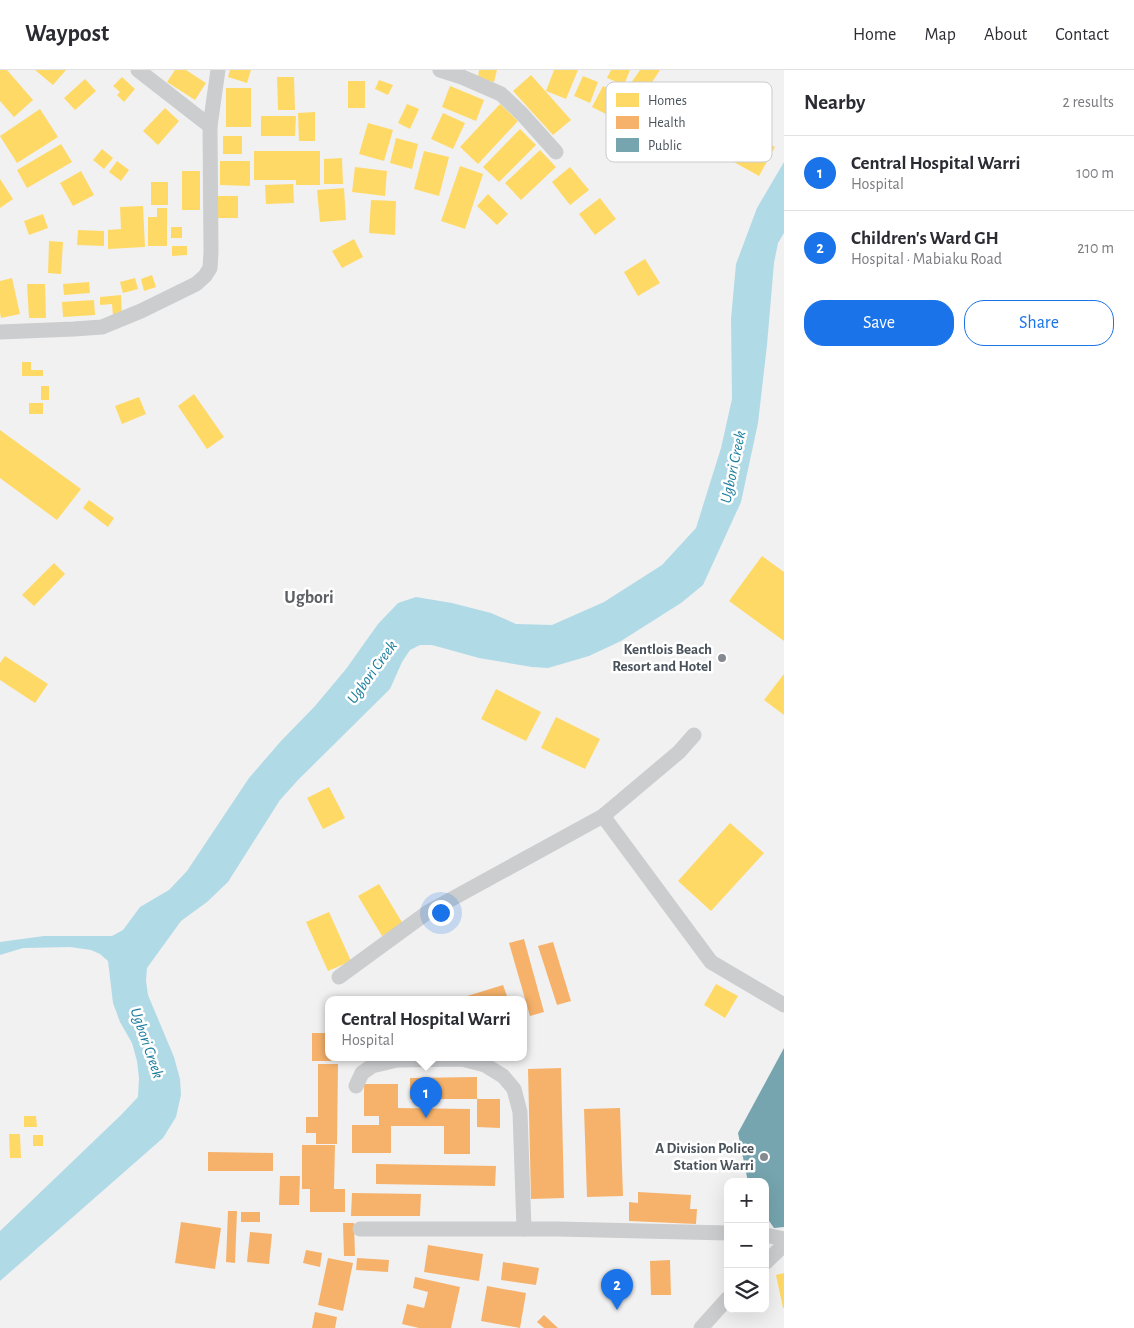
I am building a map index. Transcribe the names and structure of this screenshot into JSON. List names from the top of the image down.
{
  "districts": ["Ugbori"],
  "water": ["Ugbori Creek"],
  "places": ["Kentlois Beach Resort and Hotel", "A Division Police Station Warri"],
  "legend": ["Homes", "Health", "Public"],
  "page": {
    "header": "Waypost",
    "nav": [
      "Home",
      "Map",
      "About",
      "Contact"
    ],
    "heading": ["Nearby", "2 results"],
    "list": [
      {
        "mark": "1",
        "name": "Central Hospital Warri",
        "note": "Hospital",
        "value": "100 m"
      },
      {
        "mark": "2",
        "name": "Children's Ward GH",
        "note": "Hospital · Mabiaku Road",
        "value": "210 m"
      }
    ],
    "buttons": ["Save", "Share"],
    "popup": ["Central Hospital Warri", "Hospital"],
    "pins": ["1", "2"],
    "map_buttons": ["+", "−"]
  }
}
